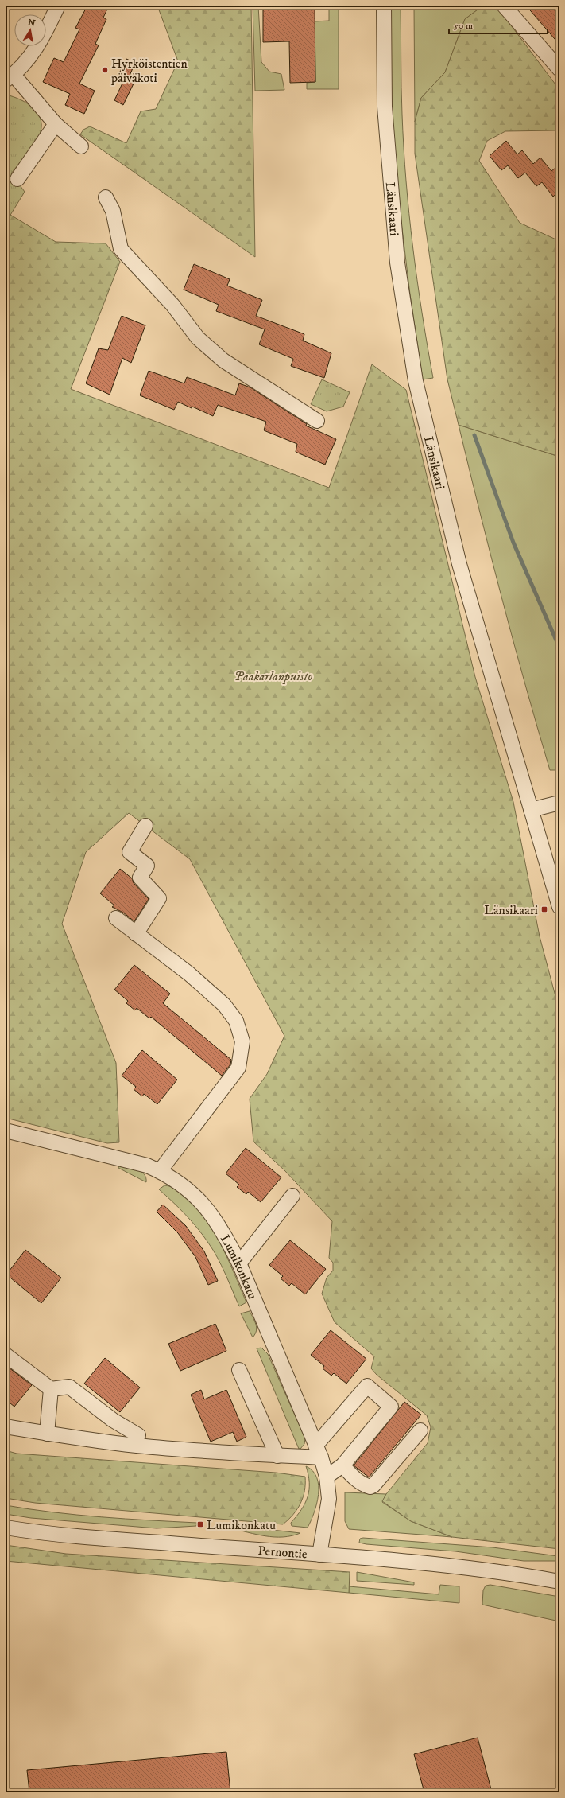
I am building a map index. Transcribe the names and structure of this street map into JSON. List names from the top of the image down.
{
  "streets": {
    "street": ["Länsikaari", "Lumikonkatu", "Pernontie"]
  },
  "crossings": [
    ["Lumikonkatu", "Pernontie"]
  ],
  "parks": ["Paakarlanpuisto"],
  "places": {
    "other": ["Hyrköistentien päiväkoti"],
    "transit": ["Länsikaari", "Lumikonkatu"]
  },
  "scale_bar": "50 m",
  "north": "top"
}
